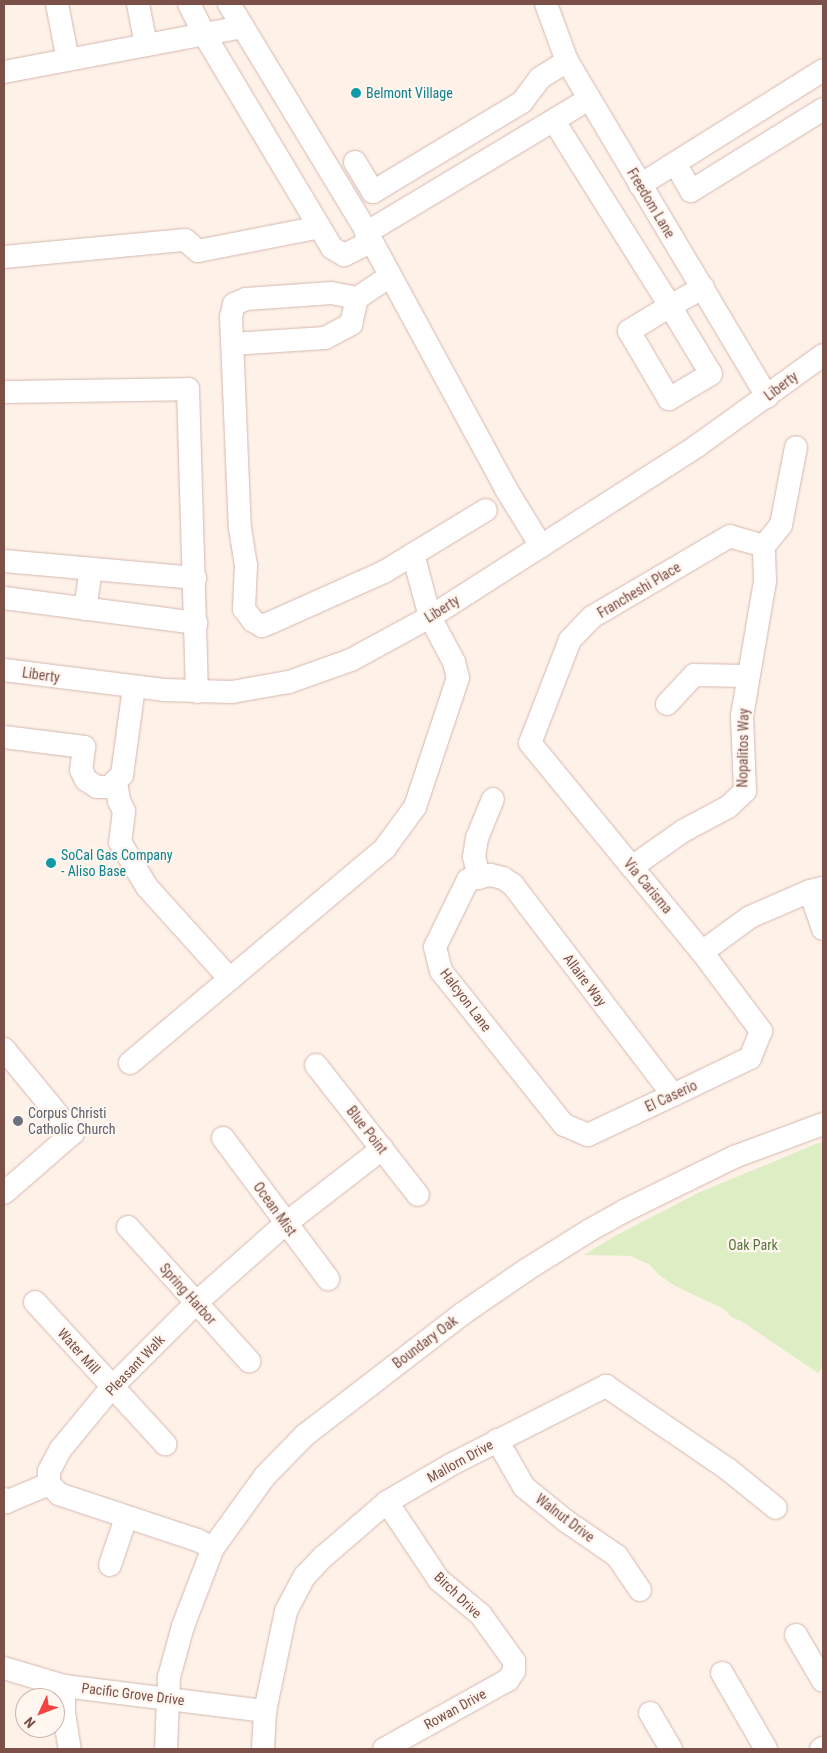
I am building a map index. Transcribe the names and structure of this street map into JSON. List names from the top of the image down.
{
  "streets": {
    "street": [
      "Freedom Lane",
      "Liberty",
      "Francheshi Place",
      "Nopalitos Way",
      "Via Carisma",
      "Allaire Way",
      "Halcyon Lane",
      "El Caserio",
      "Blue Point",
      "Ocean Mist",
      "Spring Harbor",
      "Boundary Oak",
      "Water Mill",
      "Pleasant Walk",
      "Mallorn Drive",
      "Walnut Drive",
      "Birch Drive",
      "Pacific Grove Drive",
      "Rowan Drive"
    ]
  },
  "crossings": [
    ["Freedom Lane", "Liberty"],
    ["Francheshi Place", "Nopalitos Way"],
    ["Francheshi Place", "Via Carisma"],
    ["Nopalitos Way", "Via Carisma"],
    ["Via Carisma", "El Caserio"],
    ["Allaire Way", "Halcyon Lane"],
    ["Allaire Way", "El Caserio"],
    ["Halcyon Lane", "El Caserio"],
    ["Blue Point", "Pleasant Walk"],
    ["Ocean Mist", "Pleasant Walk"],
    ["Spring Harbor", "Pleasant Walk"],
    ["Boundary Oak", "Pacific Grove Drive"],
    ["Water Mill", "Pleasant Walk"],
    ["Mallorn Drive", "Walnut Drive"],
    ["Mallorn Drive", "Birch Drive"],
    ["Mallorn Drive", "Pacific Grove Drive"],
    ["Birch Drive", "Rowan Drive"]
  ],
  "parks": ["Oak Park"],
  "places": ["Belmont Village", "SoCal Gas Company - Aliso Base", "Corpus Christi Catholic Church"],
  "north": "bottom left"
}
